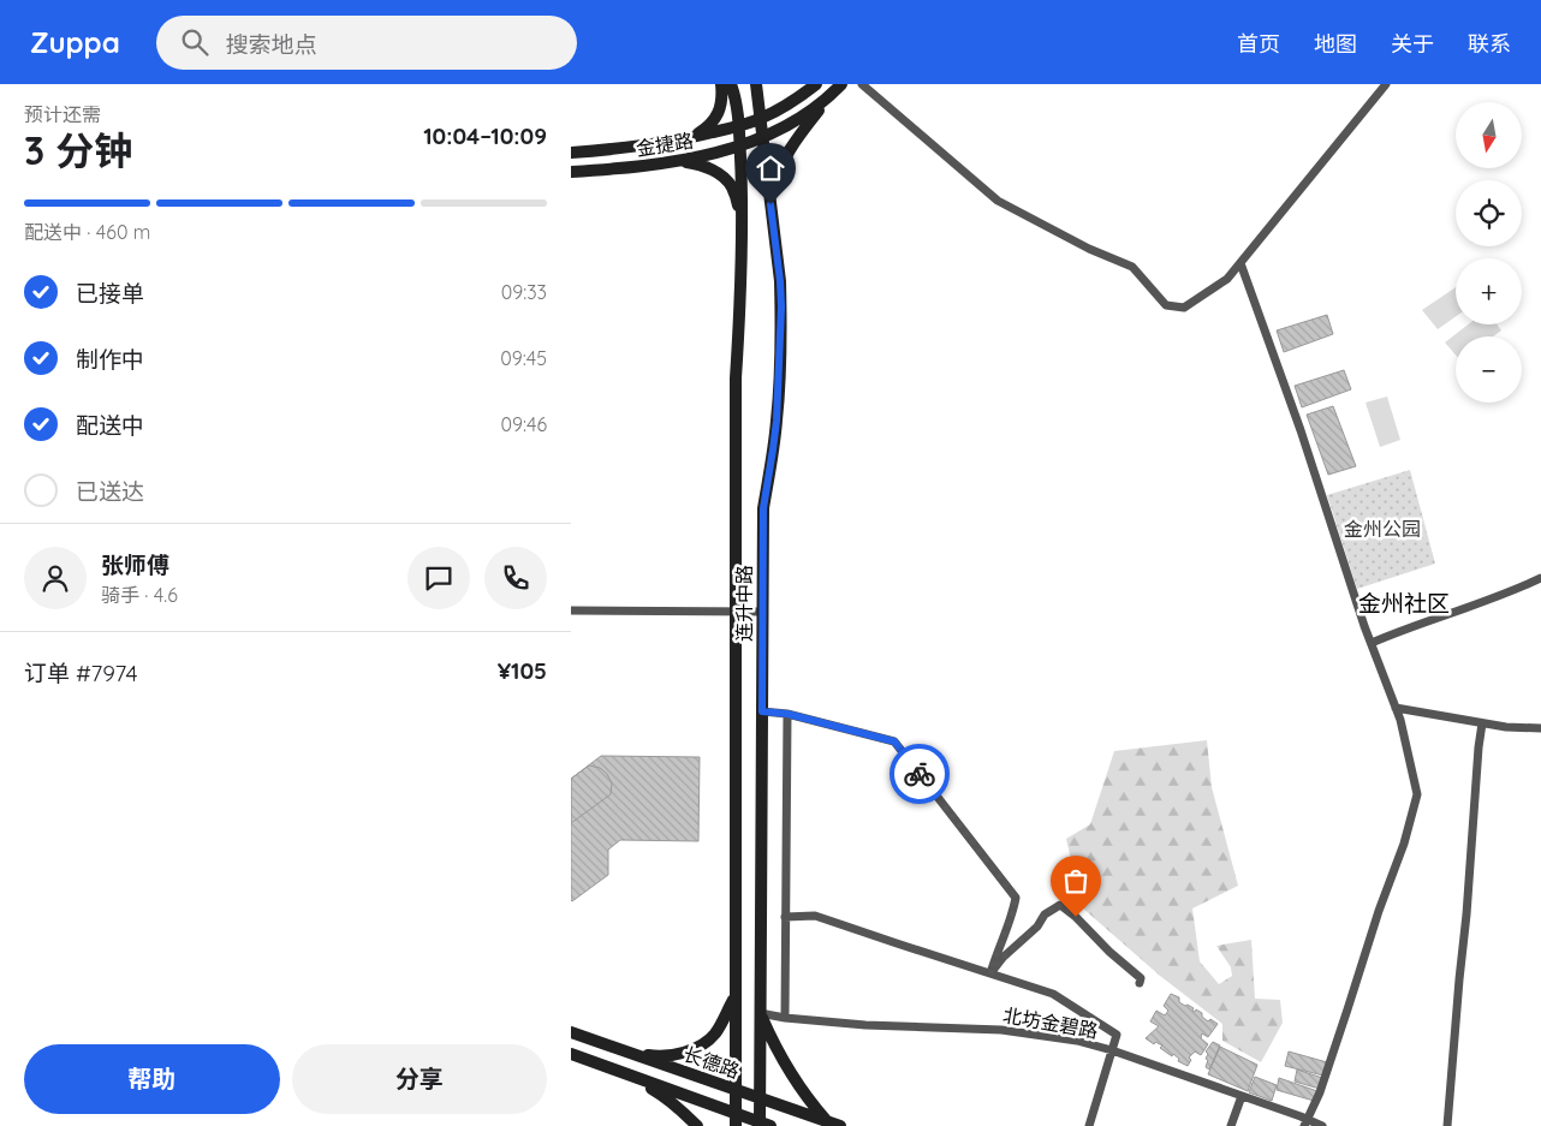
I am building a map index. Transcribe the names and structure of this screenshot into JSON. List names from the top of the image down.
{
  "streets": {
    "main road": ["金捷路", "连升中路", "长德路"],
    "street": ["北坊金碧路"]
  },
  "crossings": [
    ["金捷路", "连升中路"],
    ["连升中路", "北坊金碧路"],
    ["连升中路", "长德路"]
  ],
  "districts": ["金州社区"],
  "parks": ["金州公园"],
  "north": "bottom",
  "page": {
    "header": "Zuppa",
    "search": "搜索地点",
    "nav": [
      "首页",
      "地图",
      "关于",
      "联系"
    ],
    "heading": ["3 分钟", "预计还需", "10:04–10:09"],
    "panel": [
      "张师傅",
      "骑手 · 4.6",
      "订单 #7974",
      "¥105"
    ],
    "map_buttons": ["+", "−"],
    "bar": "配送中 · 460 m",
    "list": [
      ["已接单", "09:33"],
      ["制作中", "09:45"],
      ["配送中", "09:46"],
      "已送达"
    ],
    "buttons": ["帮助", "分享"]
  }
}
